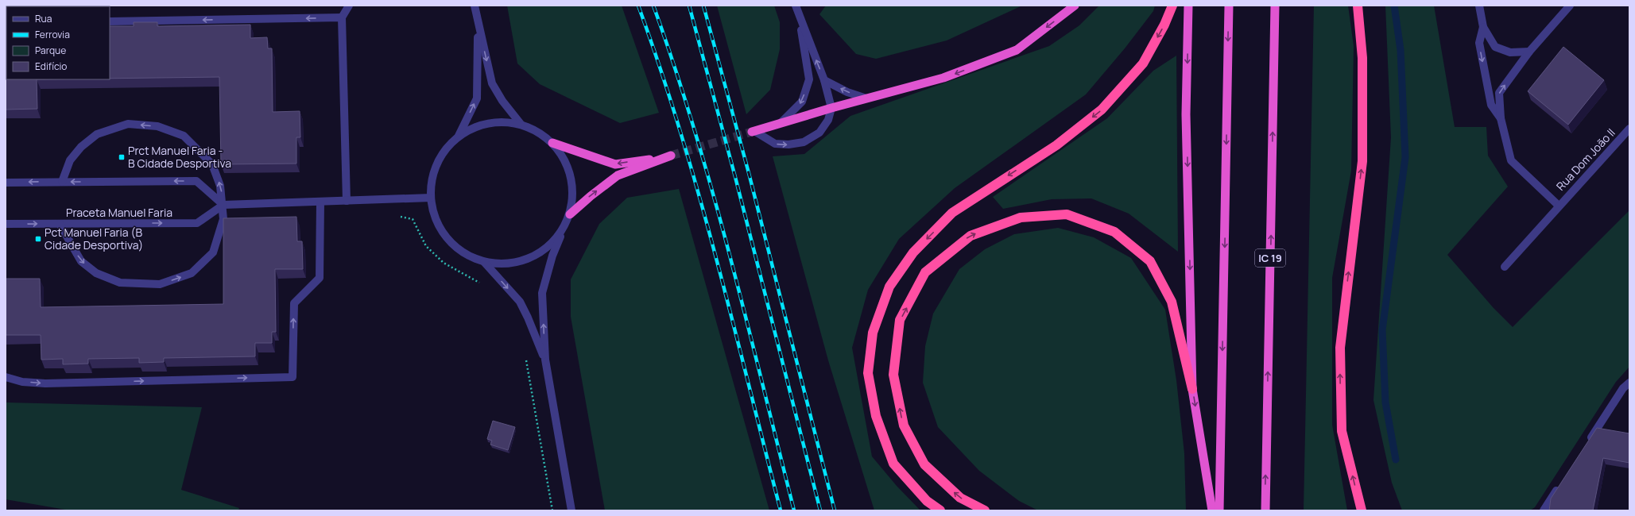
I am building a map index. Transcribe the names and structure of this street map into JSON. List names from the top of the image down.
{
  "streets": {
    "highway": ["IC 19"],
    "street": ["Rua Dom João II", "Praceta Manuel Faria"]
  },
  "places": {
    "transit": ["Prct Manuel Faria - B Cidade Desportiva", "Pct Manuel Faria (B Cidade Desportiva)"]
  },
  "legend": [
    "Rua",
    "Ferrovia",
    "Parque",
    "Edifício"
  ]
}
